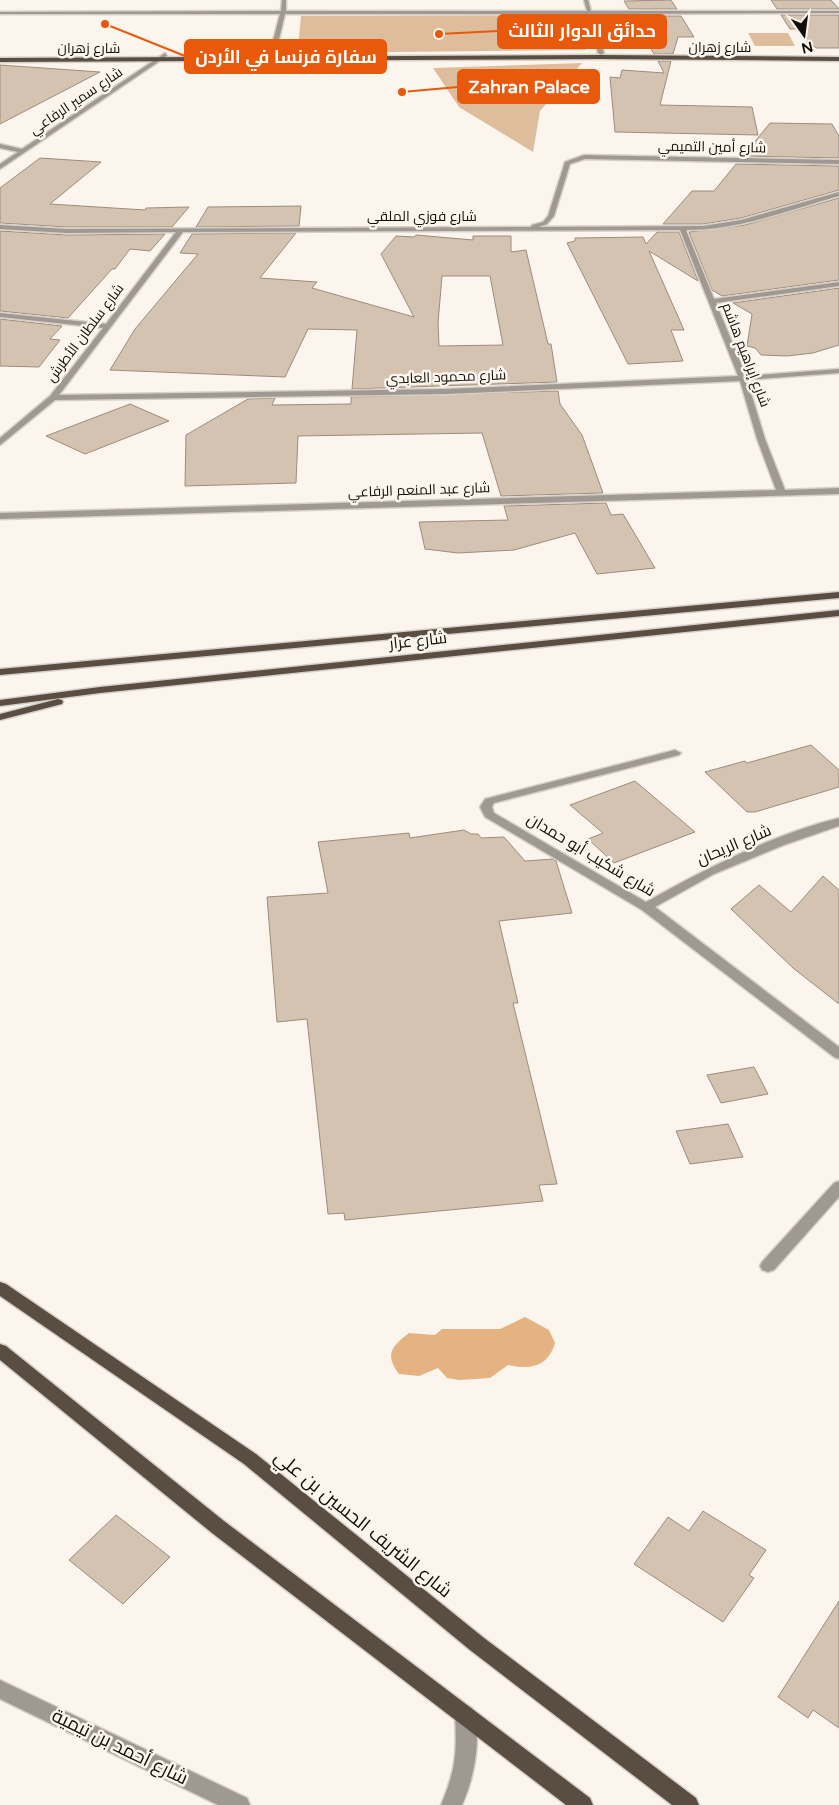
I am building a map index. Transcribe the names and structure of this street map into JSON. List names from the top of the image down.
{
  "streets": {
    "main road": ["شارع زهران", "شارع عرار", "شارع الشريف الحسين بن علي"],
    "street": [
      "شارع سمير الرفاعي",
      "شارع أمين التميمي",
      "شارع فوزي الملقي",
      "شارع سلطان الأطرش",
      "شارع إبراهيم هاشم",
      "شارع محمود العابدي",
      "شارع عبد المنعم الرفاعي",
      "شارع الريحان",
      "شارع شكيب أبو حمدان",
      "شارع أحمد بن تيمية"
    ]
  },
  "crossings": [
    ["شارع زهران", "شارع سمير الرفاعي"],
    ["شارع أمين التميمي", "شارع فوزي الملقي"],
    ["شارع فوزي الملقي", "شارع سلطان الأطرش"],
    ["شارع فوزي الملقي", "شارع إبراهيم هاشم"],
    ["شارع سلطان الأطرش", "شارع محمود العابدي"],
    ["شارع إبراهيم هاشم", "شارع محمود العابدي"],
    ["شارع إبراهيم هاشم", "شارع عبد المنعم الرفاعي"],
    ["شارع الريحان", "شارع شكيب أبو حمدان"]
  ],
  "places": ["سفارة فرنسا في الأردن", "حدائق الدوار الثالث", "Zahran Palace"],
  "north": "bottom"
}
